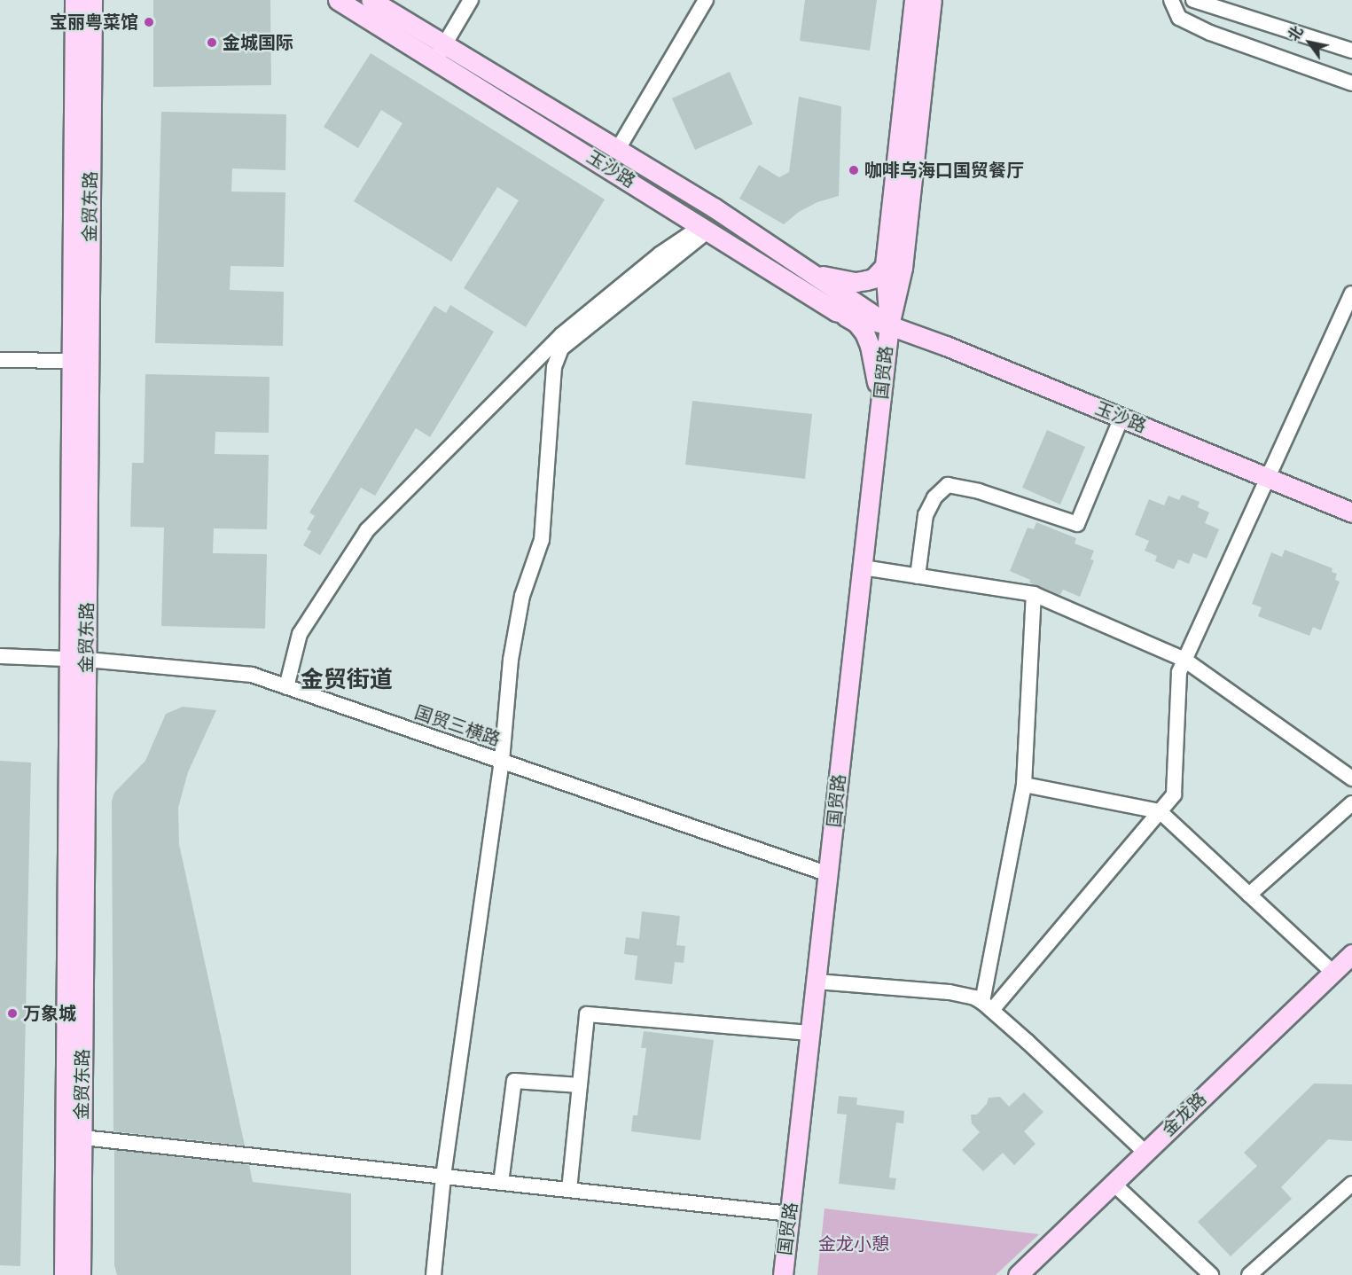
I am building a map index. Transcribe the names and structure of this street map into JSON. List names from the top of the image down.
{
  "streets": {
    "main road": [
      "玉沙路",
      "金贸东路",
      "国贸路",
      "金龙路"
    ],
    "street": ["国贸三横路"]
  },
  "crossings": [
    ["玉沙路", "国贸路"],
    ["金贸东路", "国贸三横路"],
    ["国贸路", "国贸三横路"]
  ],
  "districts": ["金贸街道"],
  "parks": ["金龙小憩"],
  "places": [
    "宝丽粤菜馆",
    "金城国际",
    "咖啡乌海口国贸餐厅",
    "万象城"
  ],
  "north": "top left"
}
